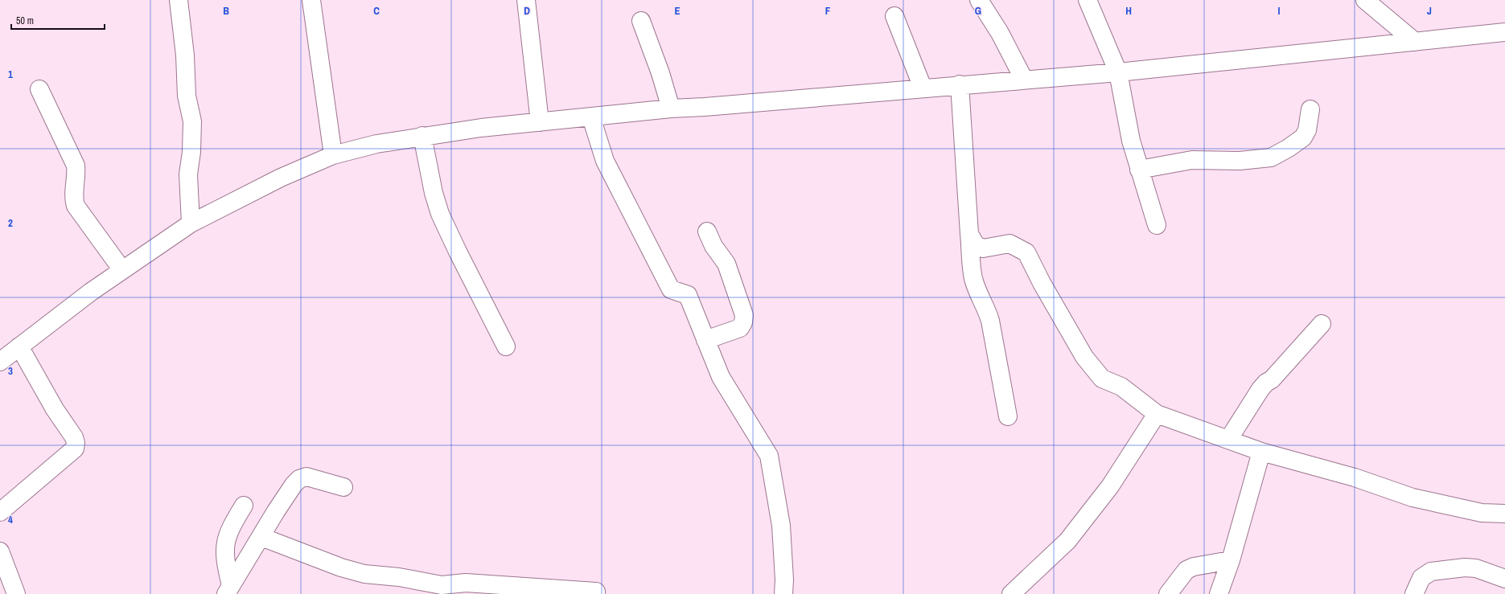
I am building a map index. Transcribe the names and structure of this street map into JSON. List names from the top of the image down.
{
  "scale_bar": "50 m",
  "grid": {
    "columns": [
      "B",
      "C",
      "D",
      "E",
      "F",
      "G",
      "H",
      "I",
      "J"
    ],
    "rows": [
      "1",
      "2",
      "3",
      "4"
    ]
  }
}
